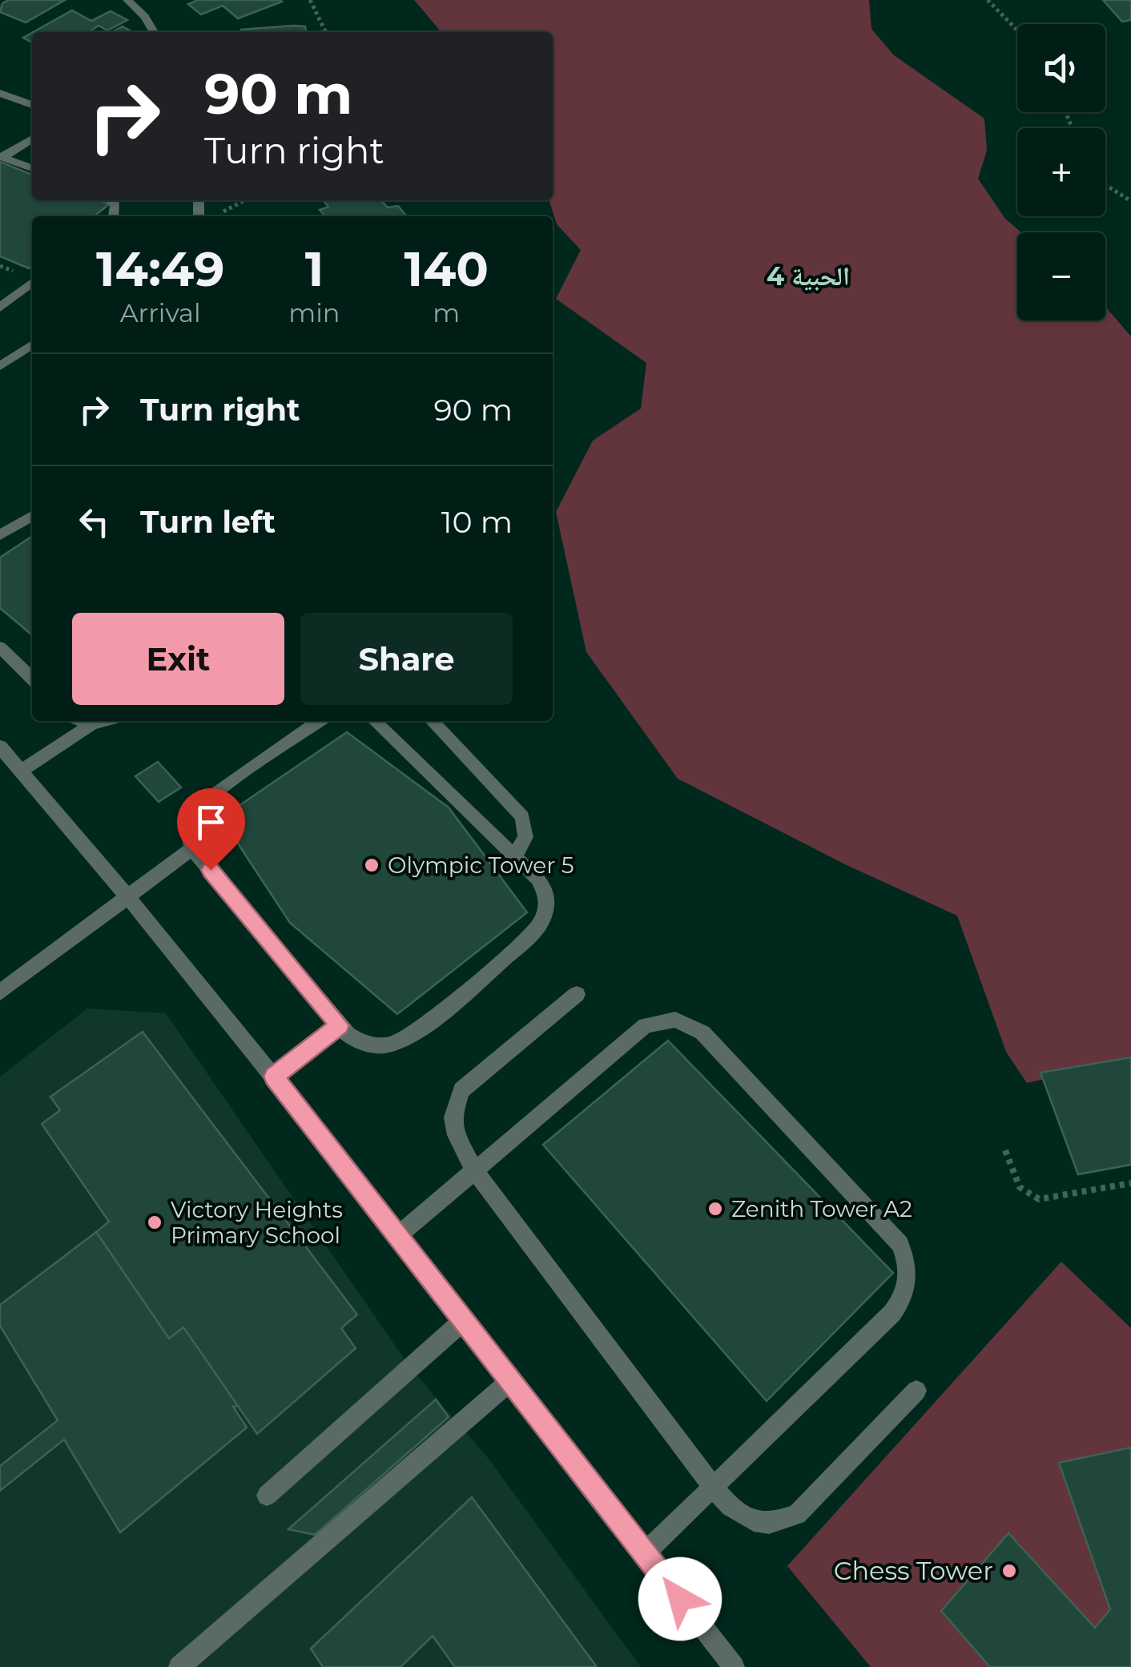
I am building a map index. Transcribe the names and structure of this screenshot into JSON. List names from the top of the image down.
{
  "districts": ["الحبية 4"],
  "places": [
    "Olympic Tower 5",
    "Zenith Tower A2",
    "Victory Heights Primary School",
    "Chess Tower"
  ],
  "page": {
    "map_buttons": ["+", "−"],
    "turn": ["90 m", "Turn right"],
    "eta": [
      "14:49",
      "Arrival",
      "1",
      "min",
      "140",
      "m"
    ],
    "list": [
      {
        "name": "Turn right",
        "value": "90 m"
      },
      {
        "name": "Turn left",
        "value": "10 m"
      }
    ],
    "buttons": ["Exit", "Share"]
  }
}
